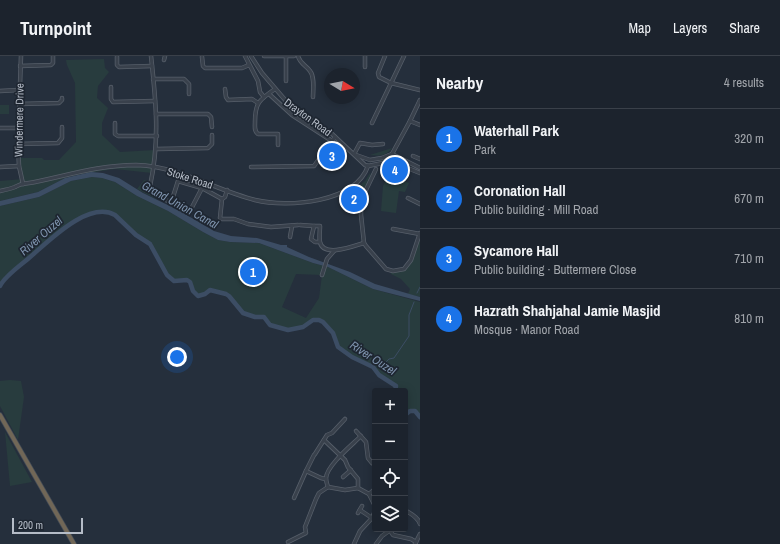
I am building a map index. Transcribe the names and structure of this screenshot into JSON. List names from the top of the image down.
{
  "streets": {
    "street": ["Drayton Road", "Windermere Drive", "Stoke Road"]
  },
  "crossings": [
    ["Drayton Road", "Stoke Road"],
    ["Windermere Drive", "Stoke Road"]
  ],
  "water": ["Grand Union Canal", "River Ouzel"],
  "scale_bar": "200 m",
  "north": "right",
  "page": {
    "header": "Turnpoint",
    "nav": ["Map", "Layers", "Share"],
    "heading": ["Nearby", "4 results"],
    "list": [
      {
        "mark": "1",
        "name": "Waterhall Park",
        "note": "Park",
        "value": "320 m"
      },
      {
        "mark": "2",
        "name": "Coronation Hall",
        "note": "Public building · Mill Road",
        "value": "670 m"
      },
      {
        "mark": "3",
        "name": "Sycamore Hall",
        "note": "Public building · Buttermere Close",
        "value": "710 m"
      },
      {
        "mark": "4",
        "name": "Hazrath Shahjahal Jamie Masjid",
        "note": "Mosque · Manor Road",
        "value": "810 m"
      }
    ],
    "pins": [
      "3",
      "4",
      "2",
      "1"
    ],
    "map_buttons": ["+", "−"],
    "scale": "200 m"
  }
}
